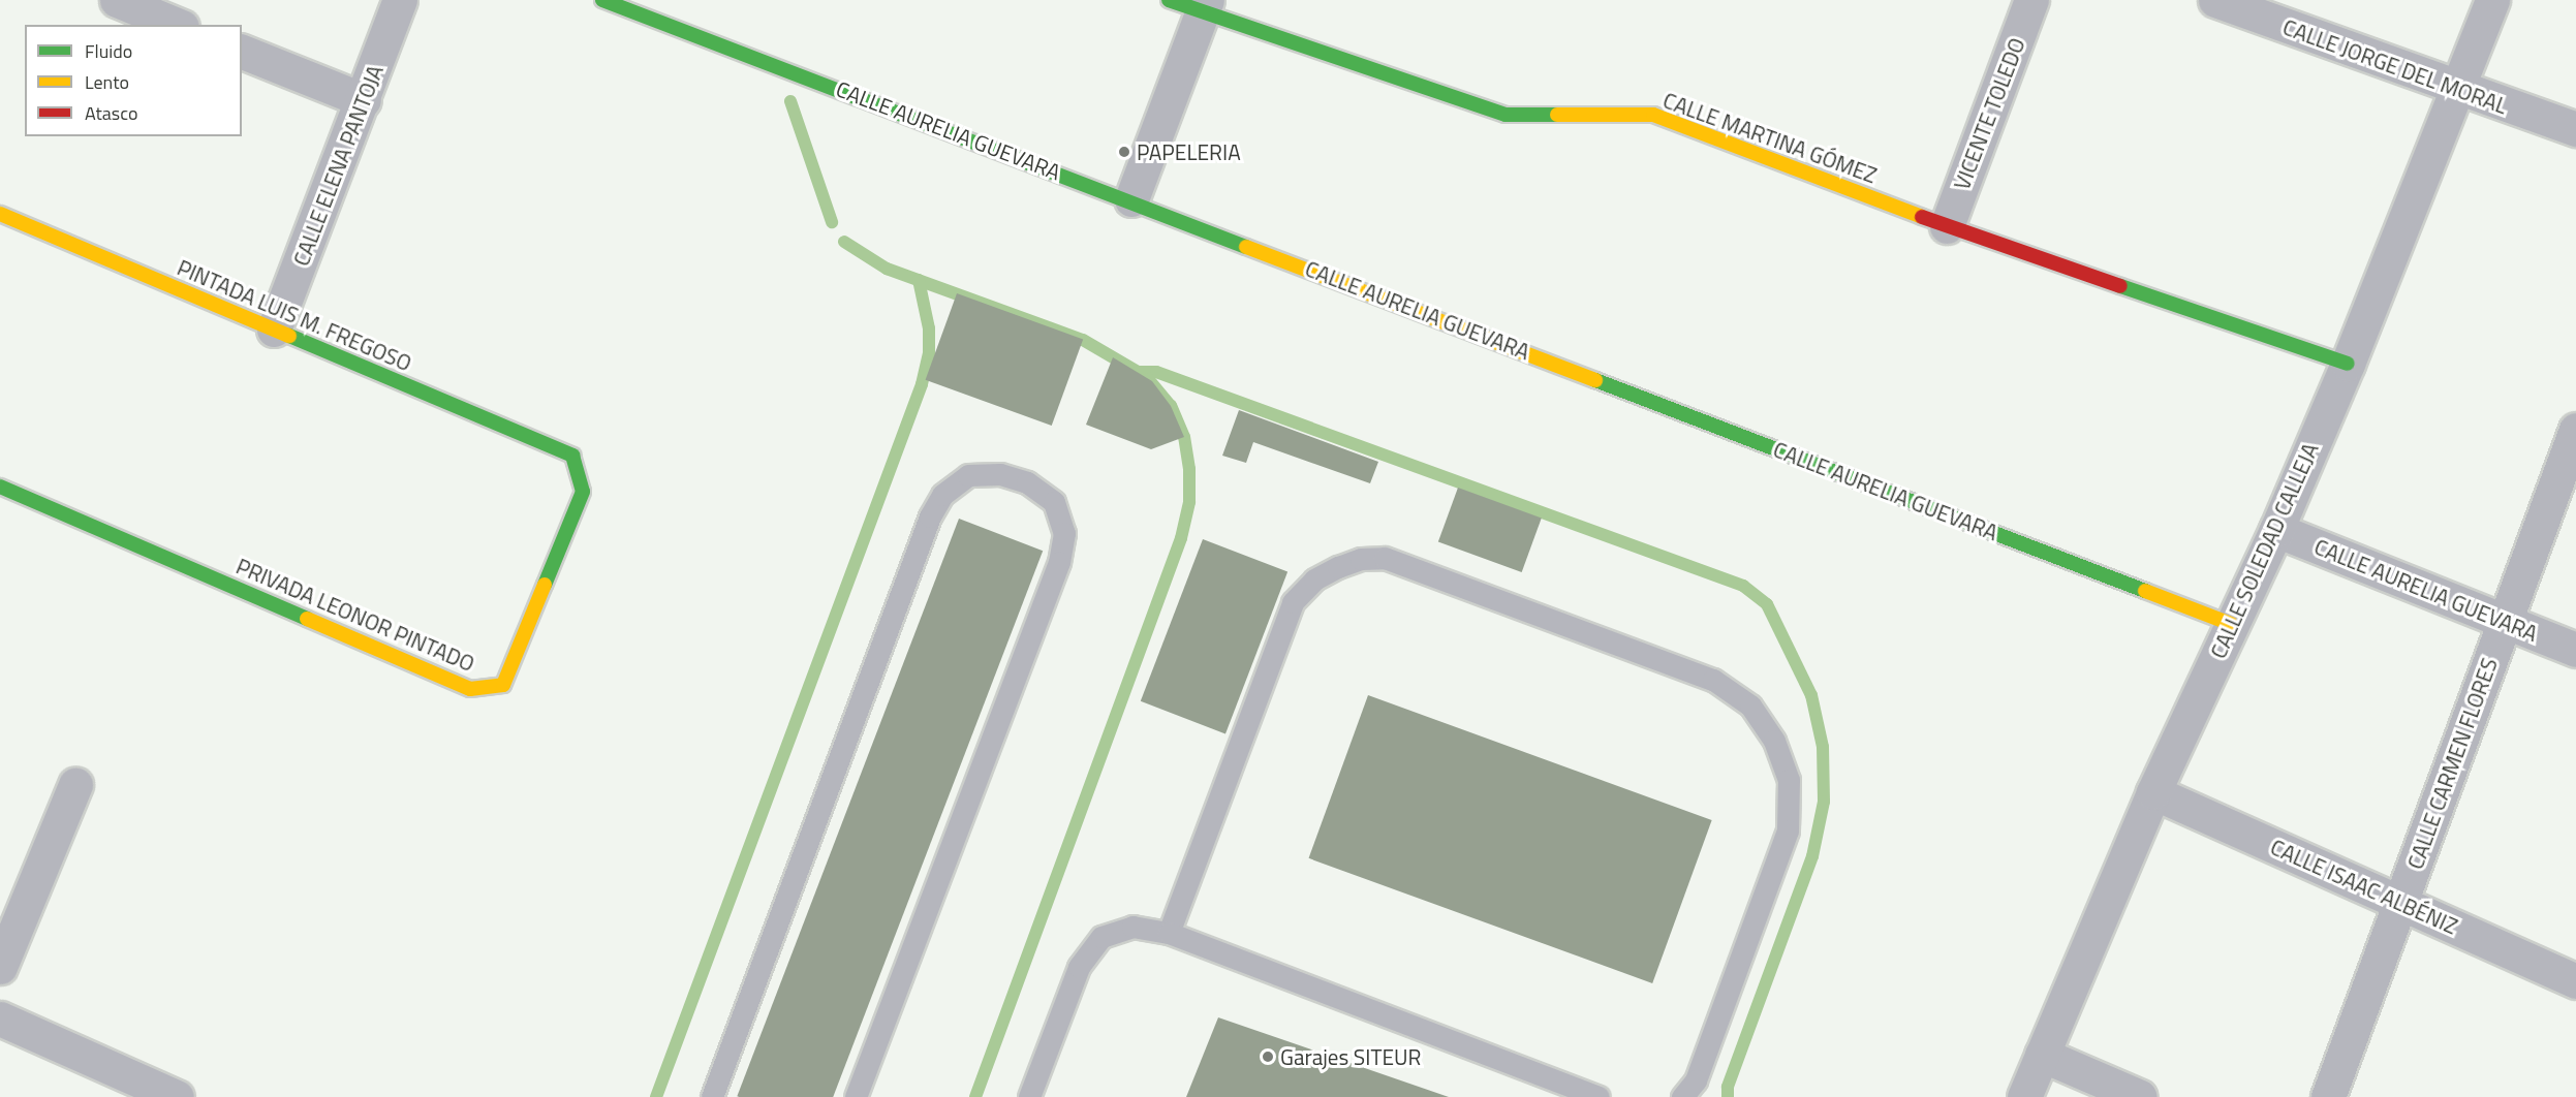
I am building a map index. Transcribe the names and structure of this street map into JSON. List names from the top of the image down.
{
  "streets": {
    "street": [
      "CALLE JORGE DEL MORAL",
      "VICENTE TOLEDO",
      "CALLE AURELIA GUEVARA",
      "CALLE MARTINA GÓMEZ",
      "CALLE ELENA PANTOJA",
      "PINTADA LUIS M. FREGOSO",
      "CALLE SOLEDAD CALLEJA",
      "PRIVADA LEONOR PINTADO",
      "CALLE CARMEN FLORES",
      "CALLE ISAAC ALBÉNIZ"
    ]
  },
  "crossings": [
    ["CALLE JORGE DEL MORAL", "CALLE SOLEDAD CALLEJA"],
    ["VICENTE TOLEDO", "CALLE MARTINA GÓMEZ"],
    ["CALLE AURELIA GUEVARA", "CALLE SOLEDAD CALLEJA"],
    ["CALLE AURELIA GUEVARA", "CALLE CARMEN FLORES"],
    ["CALLE MARTINA GÓMEZ", "CALLE SOLEDAD CALLEJA"],
    ["CALLE ELENA PANTOJA", "PINTADA LUIS M. FREGOSO"],
    ["PINTADA LUIS M. FREGOSO", "PRIVADA LEONOR PINTADO"],
    ["CALLE SOLEDAD CALLEJA", "CALLE ISAAC ALBÉNIZ"],
    ["CALLE CARMEN FLORES", "CALLE ISAAC ALBÉNIZ"]
  ],
  "places": ["PAPELERIA", "Garajes SITEUR"],
  "legend": ["Fluido", "Lento", "Atasco"]
}
